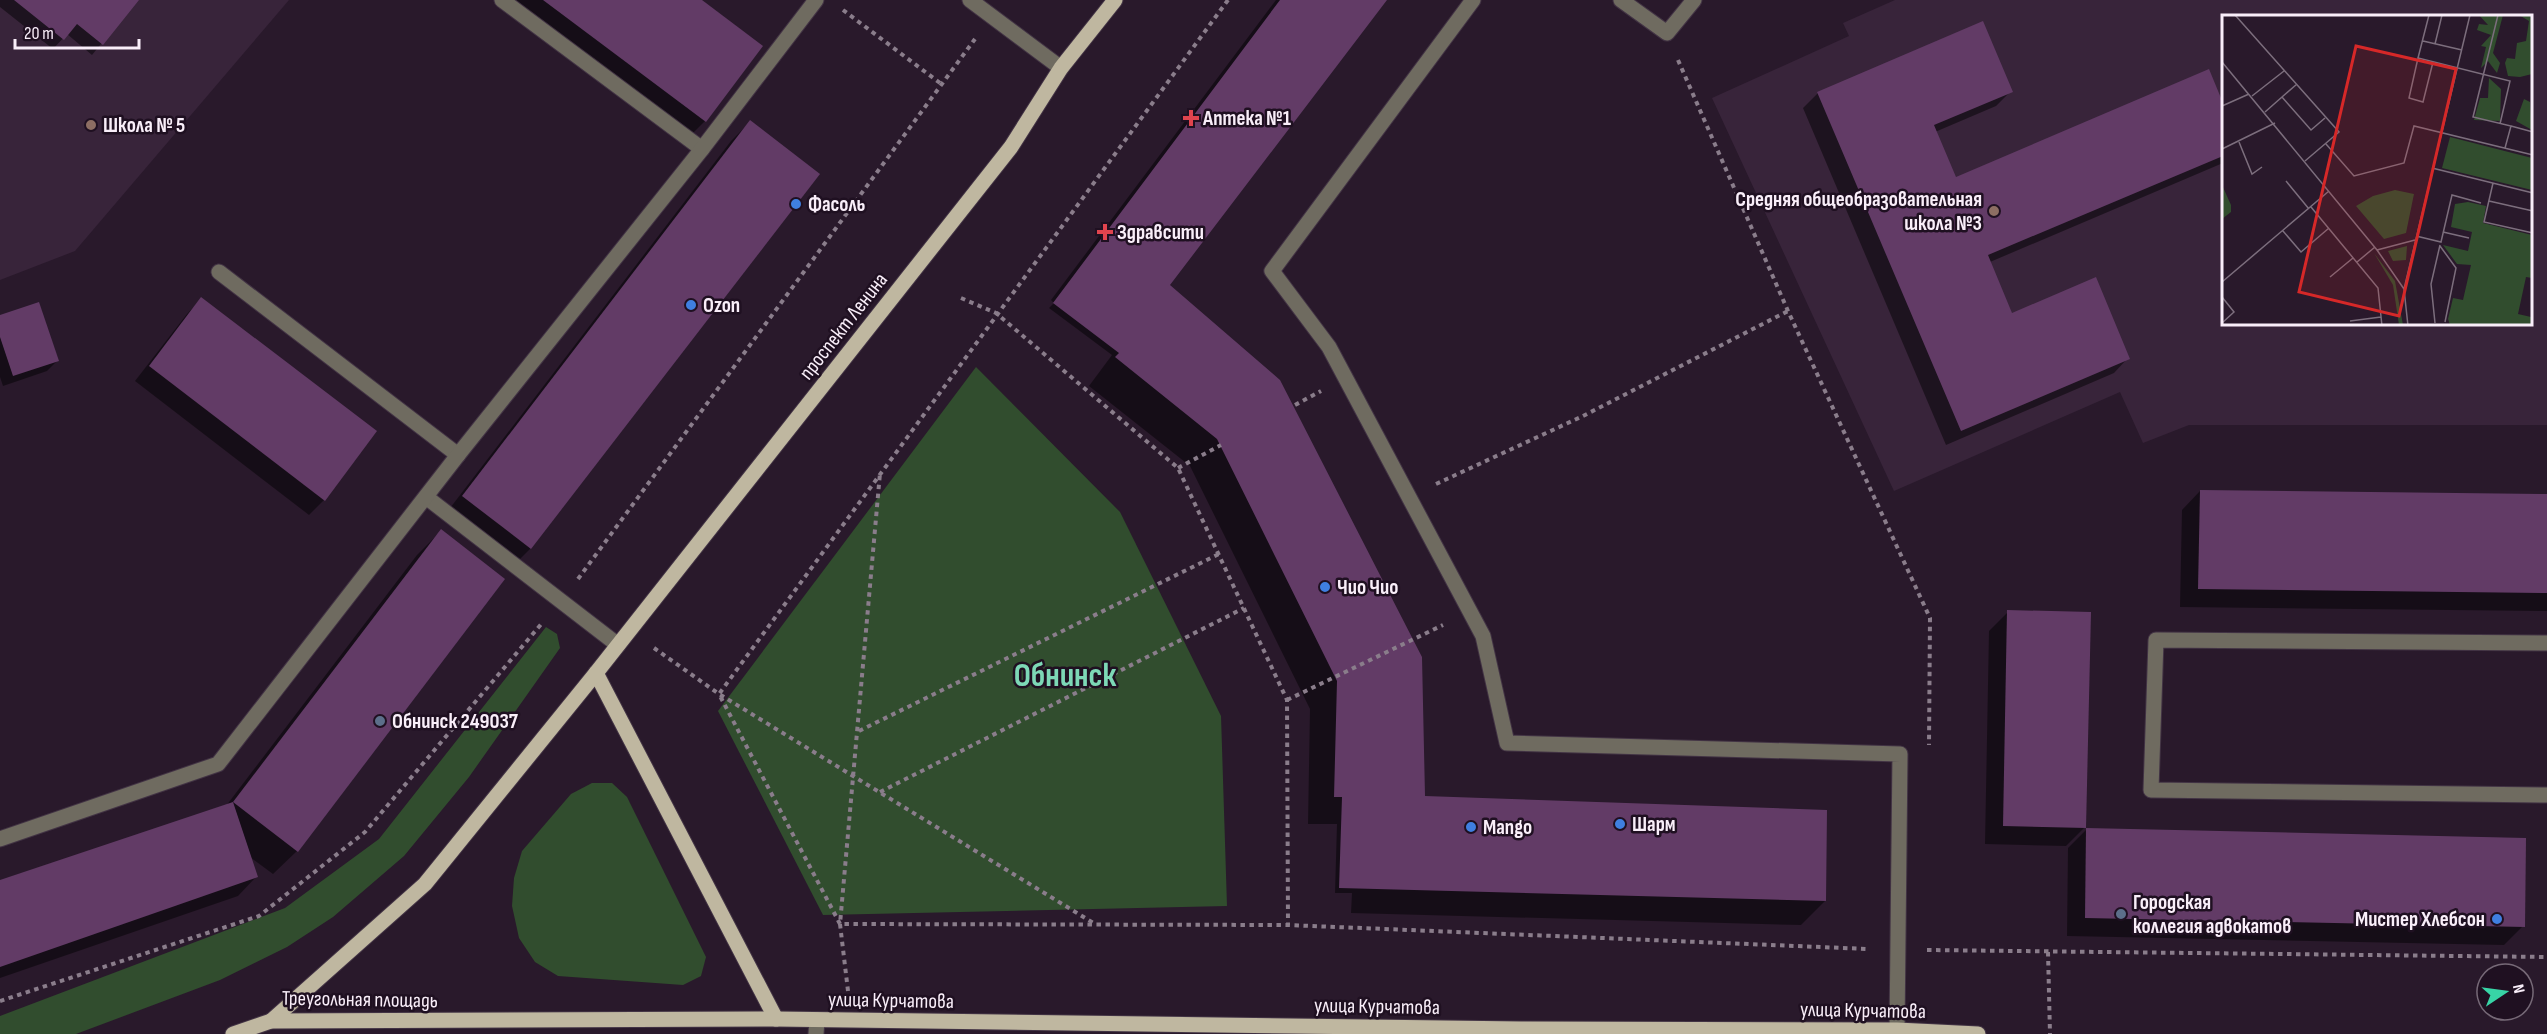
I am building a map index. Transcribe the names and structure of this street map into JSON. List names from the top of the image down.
{
  "streets": {
    "main road": ["проспект Ленина", "Треугольная площадь", "улица Курчатова"]
  },
  "crossings": [
    ["проспект Ленина", "Треугольная площадь"],
    ["Треугольная площадь", "улица Курчатова"]
  ],
  "districts": ["Обнинск"],
  "places": {
    "health": ["Аптека №1", "Здравсити"],
    "other": [
      "Школа № 5",
      "Фасоль",
      "Средняя общеобразовательная школа №3",
      "Ozon",
      "Чио Чио",
      "Обнинск 249037",
      "Шарм",
      "Mango",
      "Городская коллегия адвокатов",
      "Мистер Хлебсон"
    ]
  },
  "scale_bar": "20 m",
  "north": "right"
}
